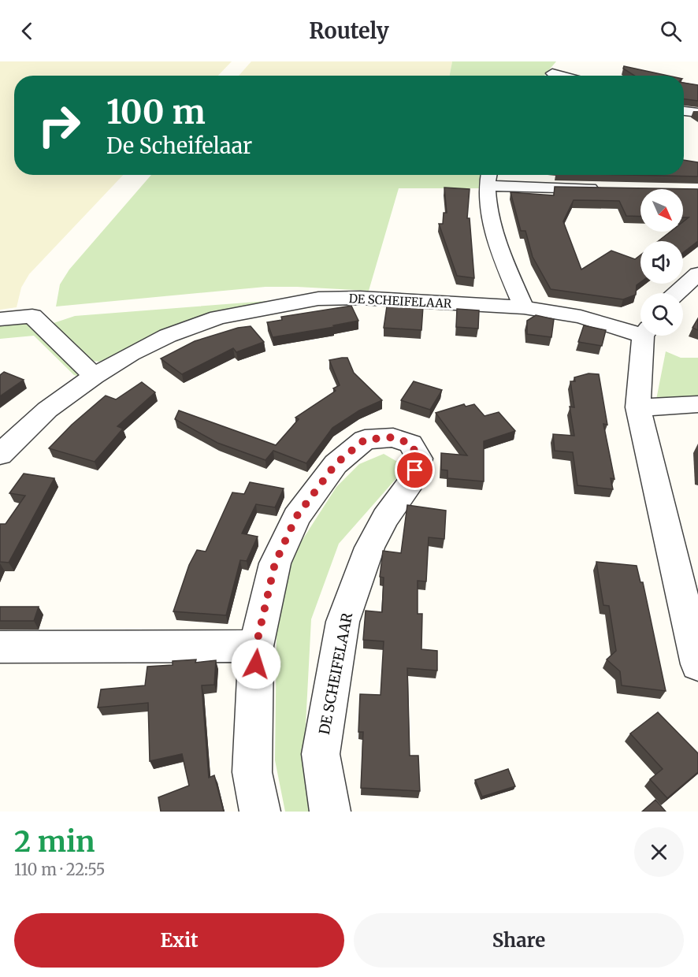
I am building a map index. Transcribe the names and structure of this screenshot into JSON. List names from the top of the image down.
{
  "streets": {
    "street": ["DE SCHEIFELAAR"]
  },
  "north": "bottom right",
  "page": {
    "header": "Routely",
    "turn": ["100 m", "De Scheifelaar"],
    "heading": ["2 min", "110 m · 22:55"],
    "buttons": ["Exit", "Share"]
  }
}
